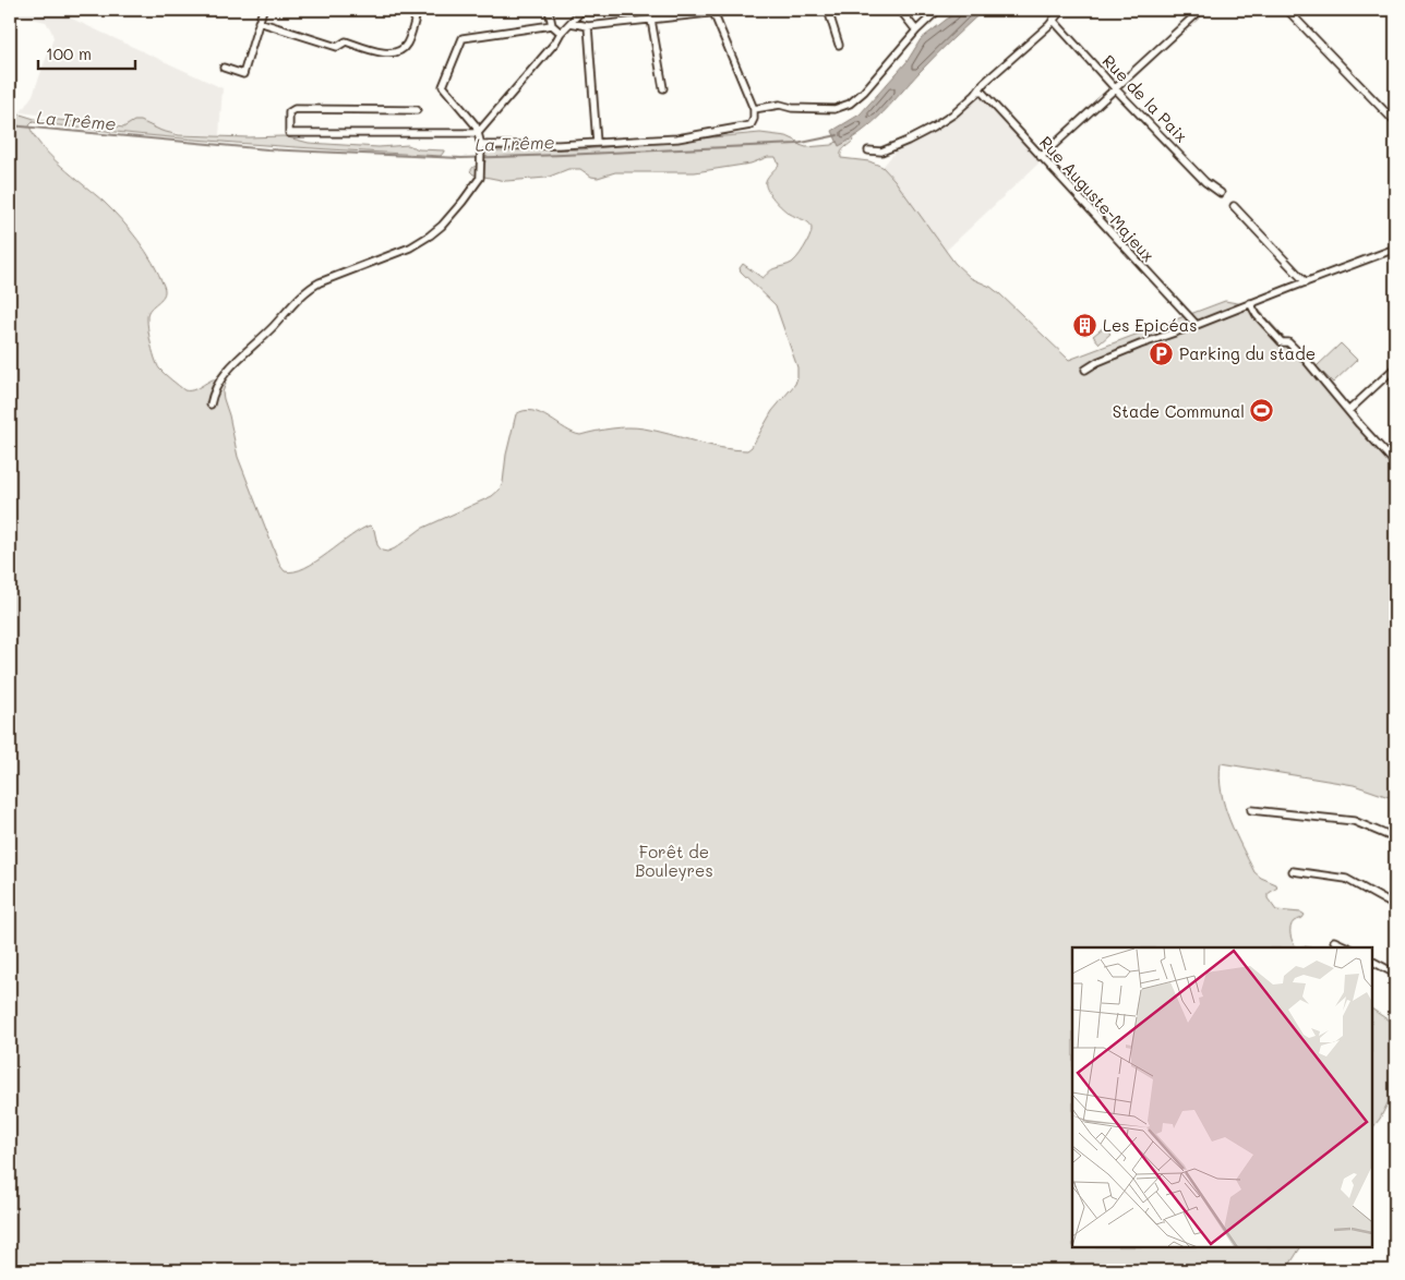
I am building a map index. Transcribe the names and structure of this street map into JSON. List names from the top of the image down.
{
  "streets": {
    "street": ["Rue de la Paix", "Rue Auguste-Majeux"]
  },
  "water": ["La Trême"],
  "parks": ["Forêt de Bouleyres"],
  "places": {
    "building": ["Les Epicéas"],
    "parking": ["Parking du stade"],
    "sports": ["Stade Communal"]
  },
  "scale_bar": "100 m"
}
